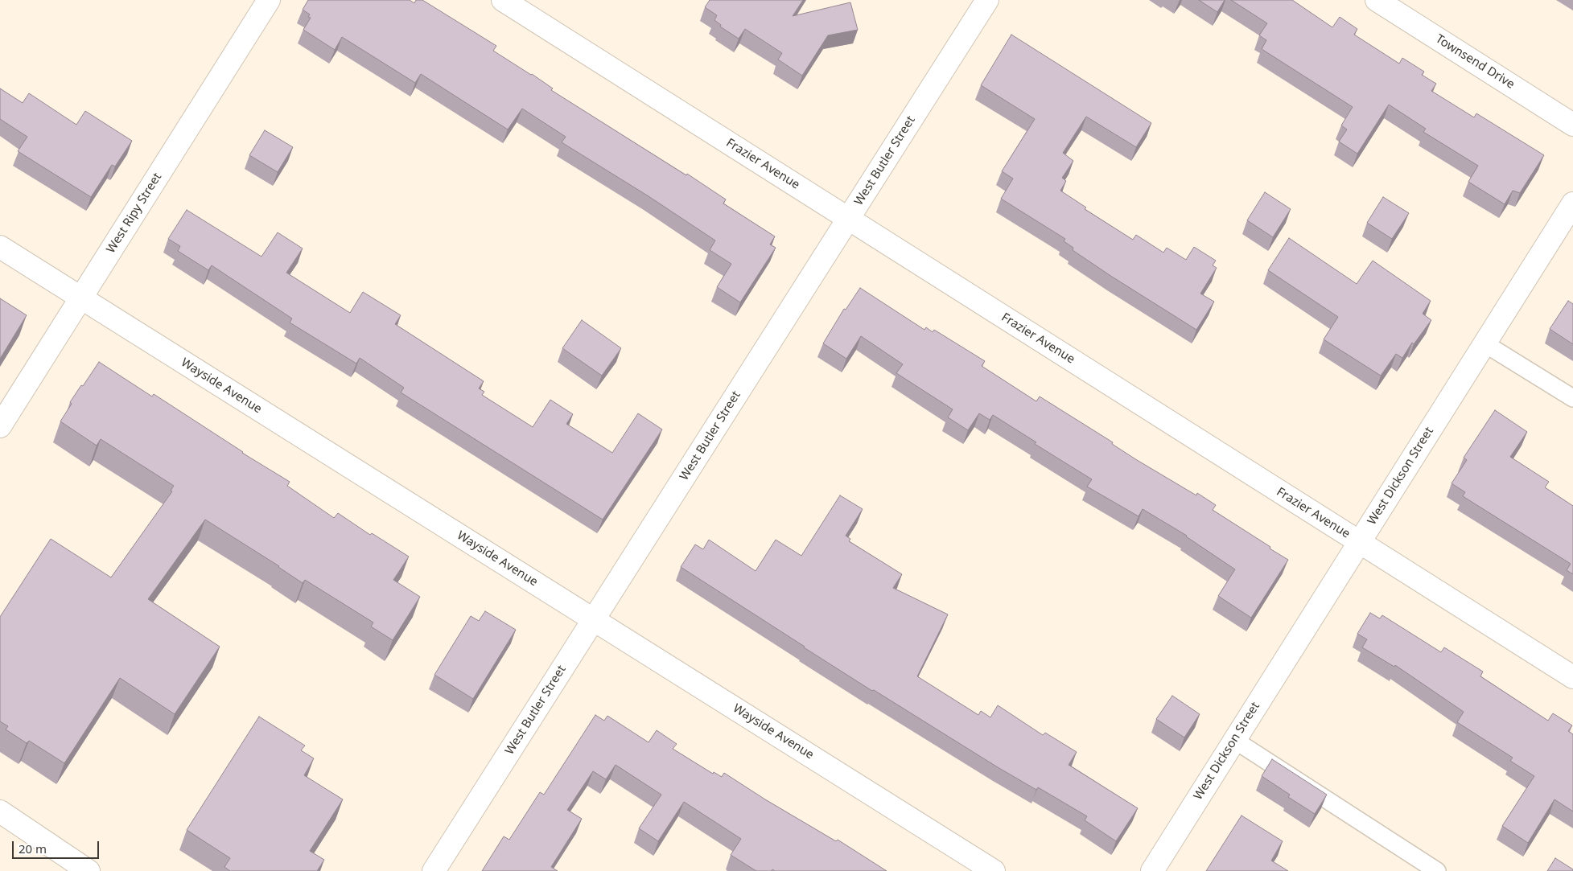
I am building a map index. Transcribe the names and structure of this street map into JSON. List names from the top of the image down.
{
  "streets": {
    "street": [
      "Townsend Drive",
      "West Butler Street",
      "Frazier Avenue",
      "West Ripy Street",
      "Wayside Avenue",
      "West Dickson Street"
    ]
  },
  "crossings": [
    ["West Butler Street", "Frazier Avenue"],
    ["West Butler Street", "Wayside Avenue"],
    ["Frazier Avenue", "West Dickson Street"],
    ["West Ripy Street", "Wayside Avenue"]
  ],
  "scale_bar": "20 m"
}
